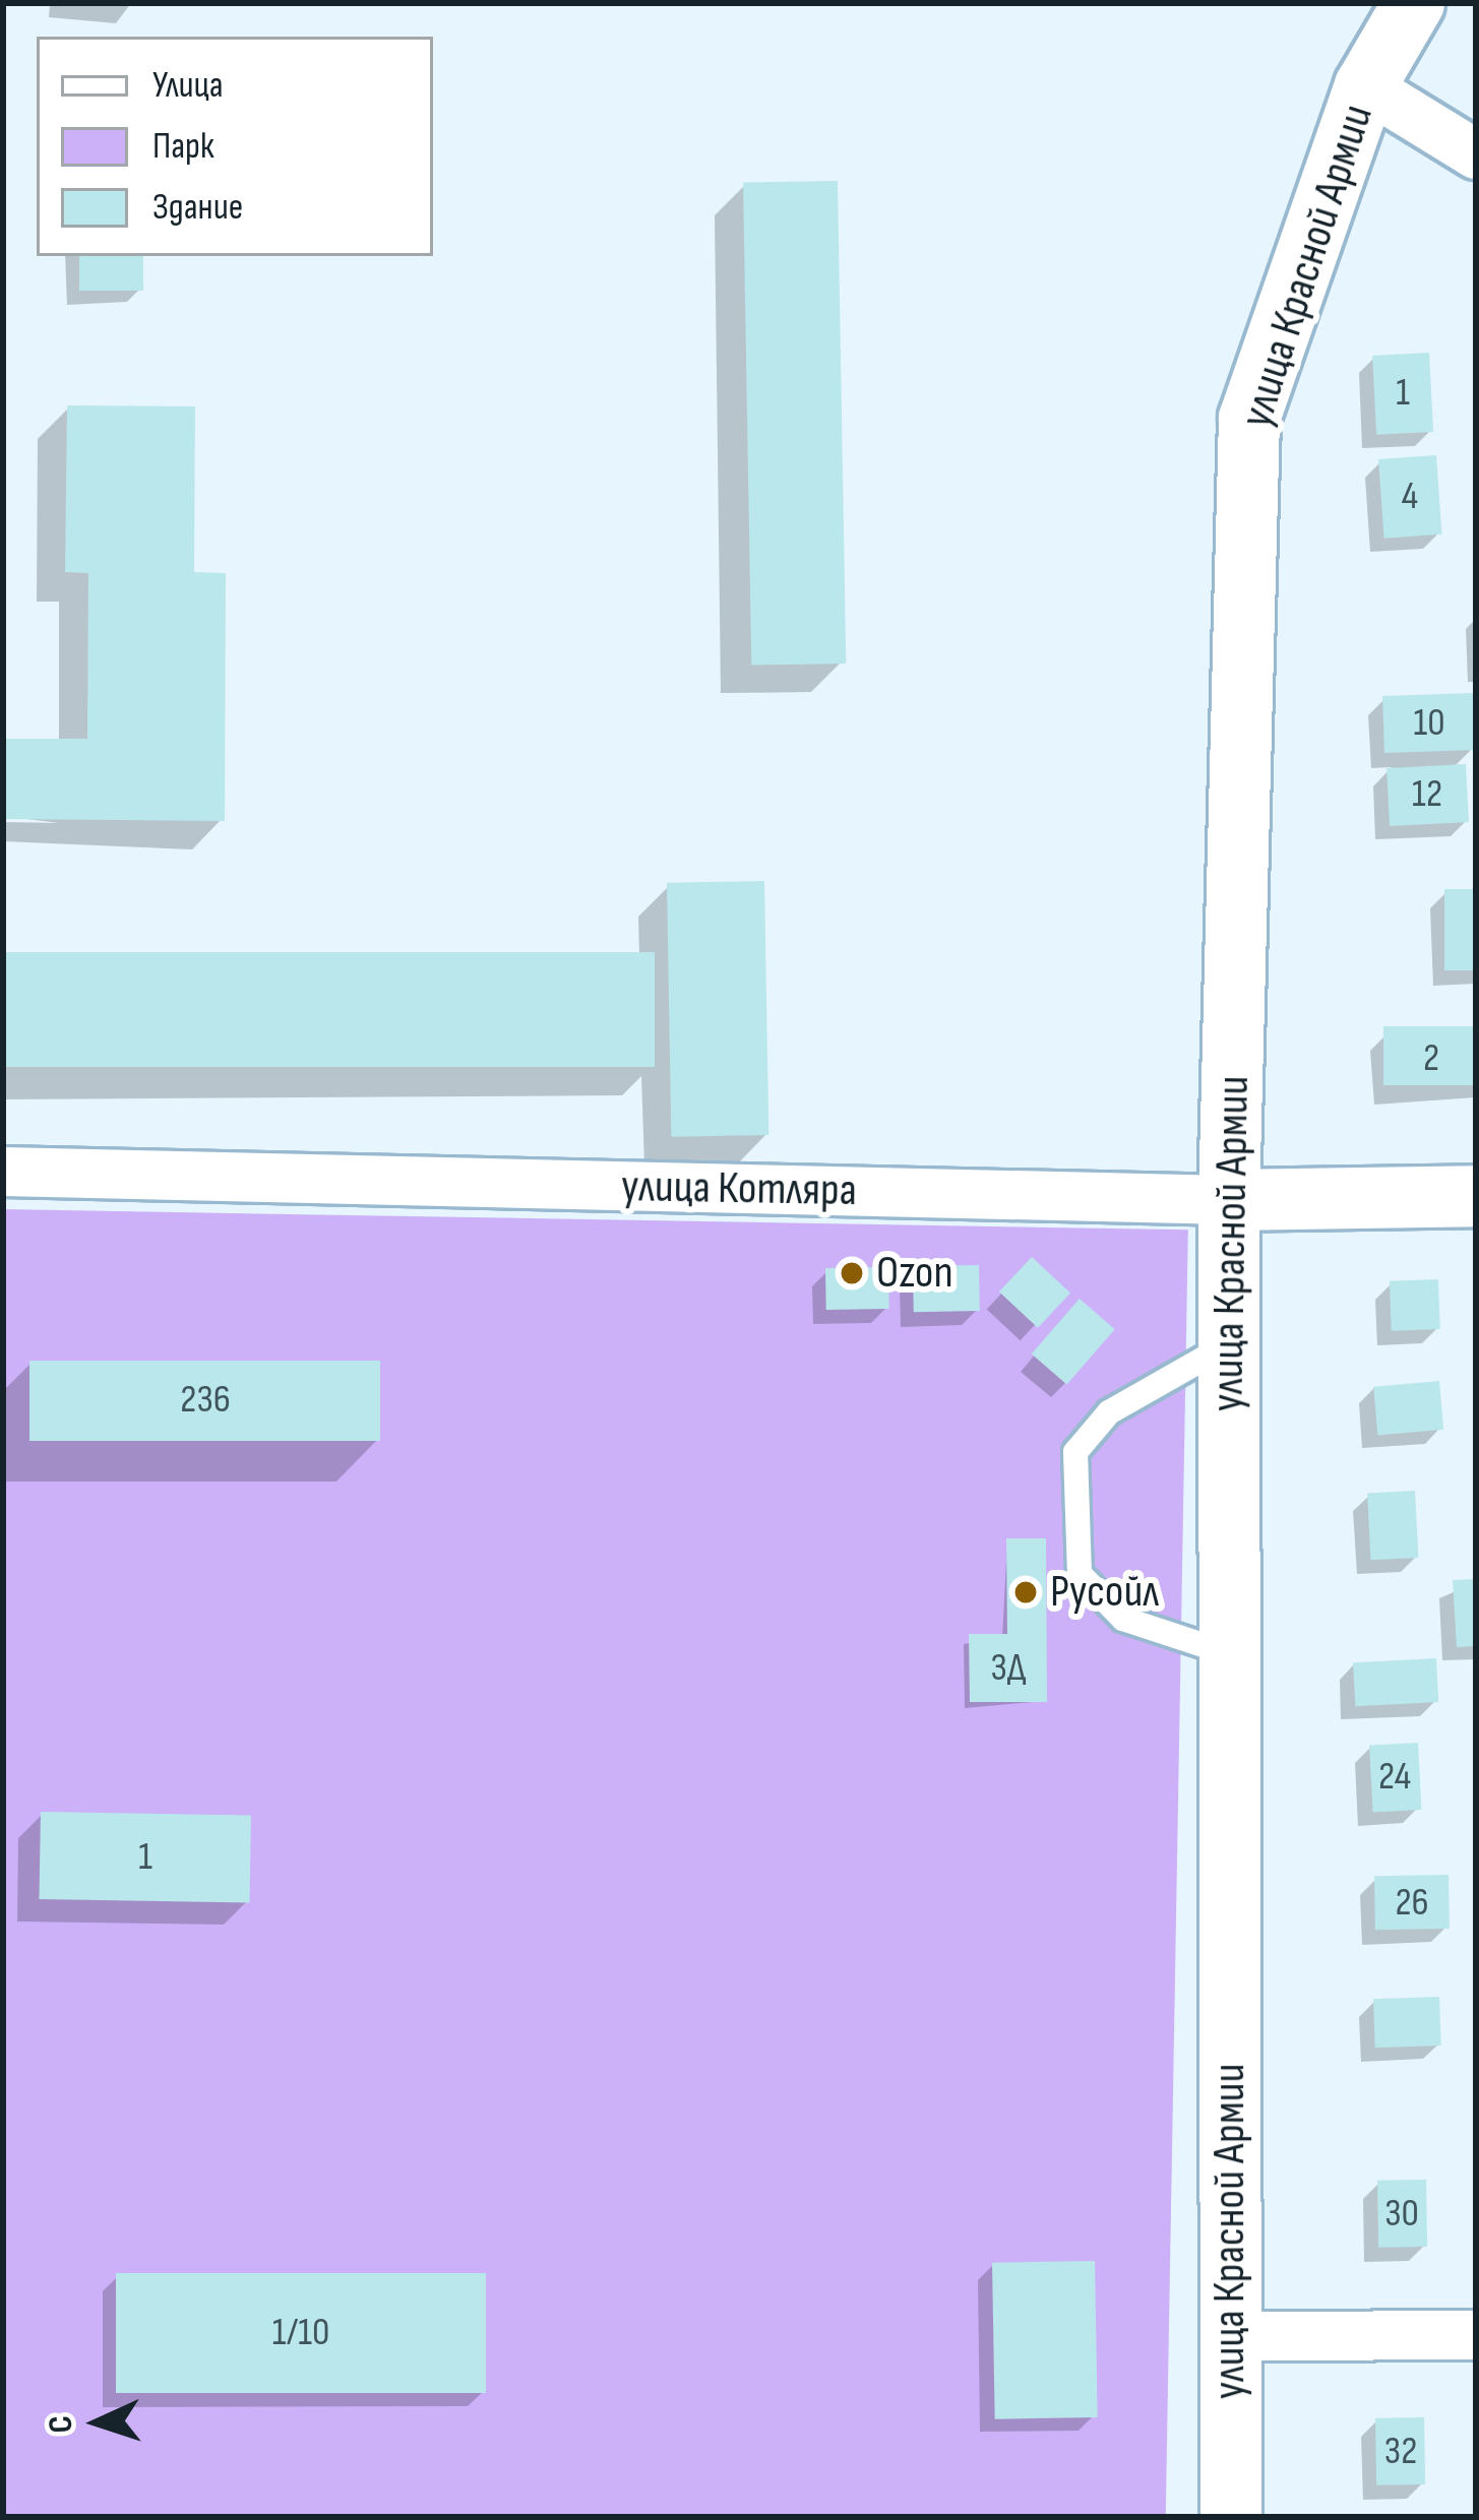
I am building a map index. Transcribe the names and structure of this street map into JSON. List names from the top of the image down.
{
  "streets": {
    "street": ["улица Красной Армии", "улица Котляра"]
  },
  "crossings": [
    ["улица Красной Армии", "улица Котляра"]
  ],
  "places": ["Ozon", "Русойл"],
  "house_numbers": [
    "1",
    "4",
    "10",
    "12",
    "2",
    "236",
    "3Д",
    "24",
    "1",
    "26",
    "30",
    "1/10",
    "32"
  ],
  "legend": ["Улица", "Парк", "Здание"],
  "north": "left"
}
